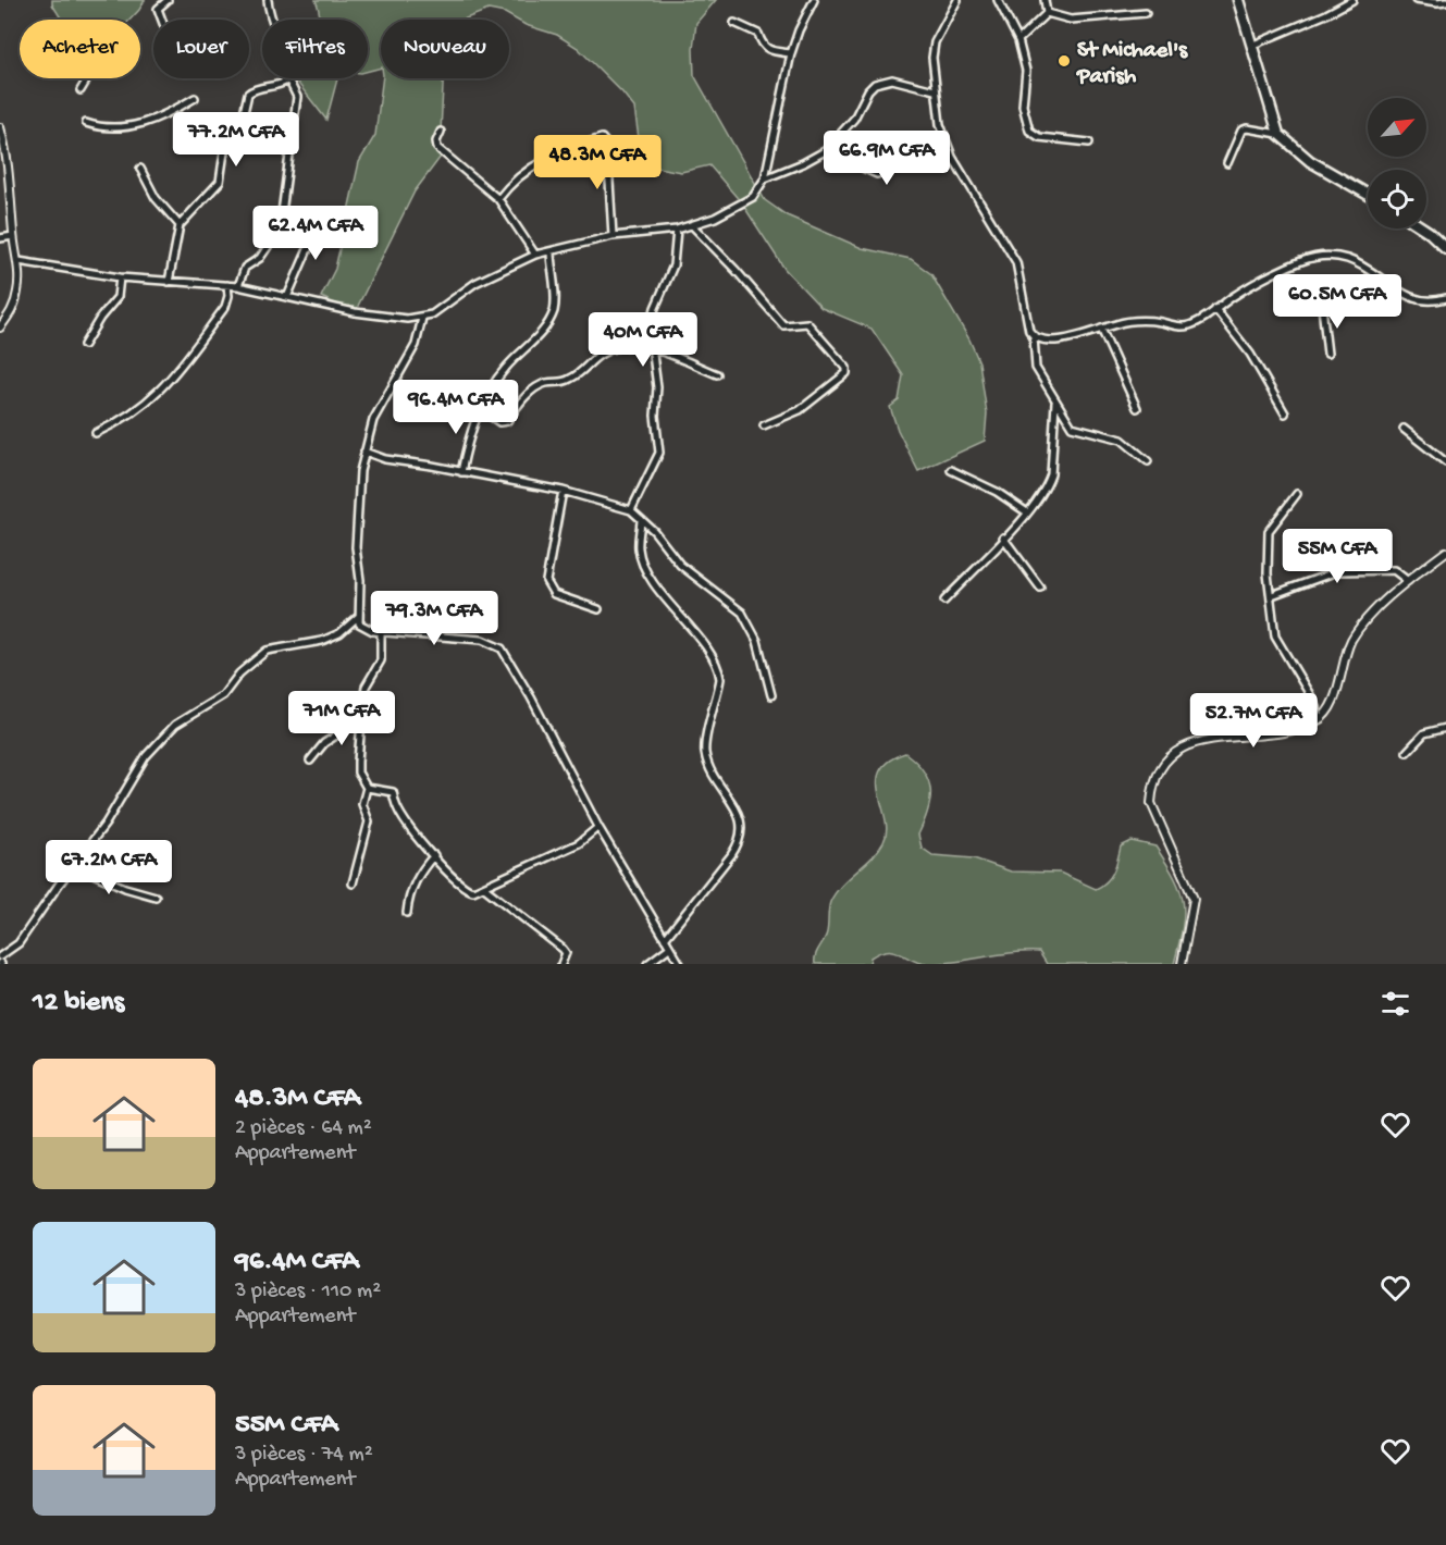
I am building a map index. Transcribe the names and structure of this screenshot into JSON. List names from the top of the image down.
{
  "places": ["St Michael's Parish"],
  "north": "top right",
  "page": {
    "chip": [
      "Acheter",
      "Louer",
      "Filtres",
      "Nouveau"
    ],
    "price": [
      "77.2M CFA",
      "66.9M CFA",
      "48.3M CFA",
      "62.4M CFA",
      "60.5M CFA",
      "40M CFA",
      "96.4M CFA",
      "55M CFA",
      "79.3M CFA",
      "71M CFA",
      "52.7M CFA",
      "67.2M CFA"
    ],
    "heading": "12 biens",
    "list": [
      {
        "name": "48.3M CFA",
        "note": "2 pièces · 64 m² · Appartement"
      },
      {
        "name": "96.4M CFA",
        "note": "3 pièces · 110 m² · Appartement"
      },
      {
        "name": "55M CFA",
        "note": "3 pièces · 74 m² · Appartement"
      }
    ]
  }
}
